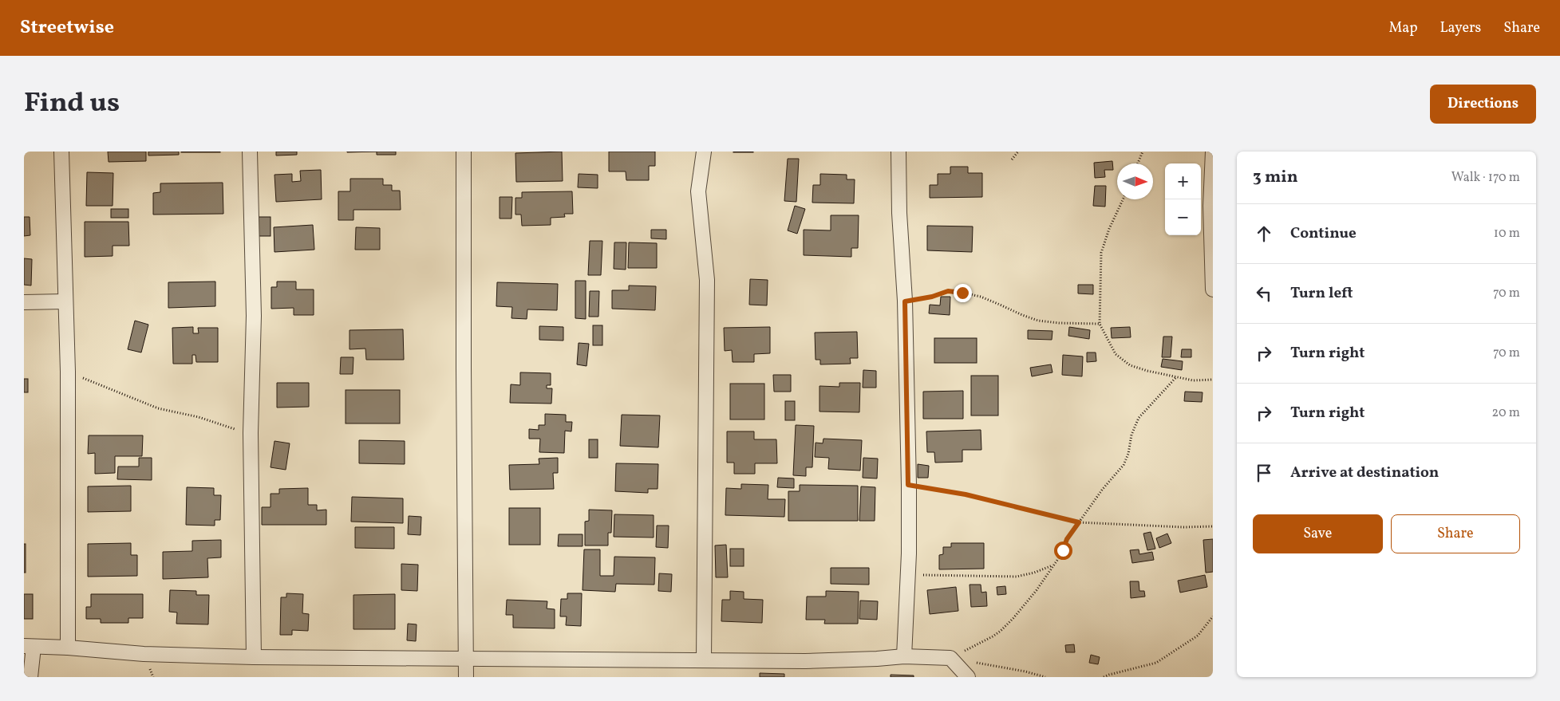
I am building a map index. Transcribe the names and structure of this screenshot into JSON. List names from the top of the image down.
{
  "north": "right",
  "page": {
    "header": "Streetwise",
    "nav": ["Map", "Layers", "Share"],
    "title": "Find us",
    "buttons": [
      "Directions",
      ["Save", "Share"]
    ],
    "heading": ["3 min", "Walk · 170 m"],
    "map_buttons": ["+", "−"],
    "list": [
      ["Continue", "10 m"],
      ["Turn left", "70 m"],
      ["Turn right", "70 m"],
      ["Turn right", "20 m"],
      "Arrive at destination"
    ]
  }
}
